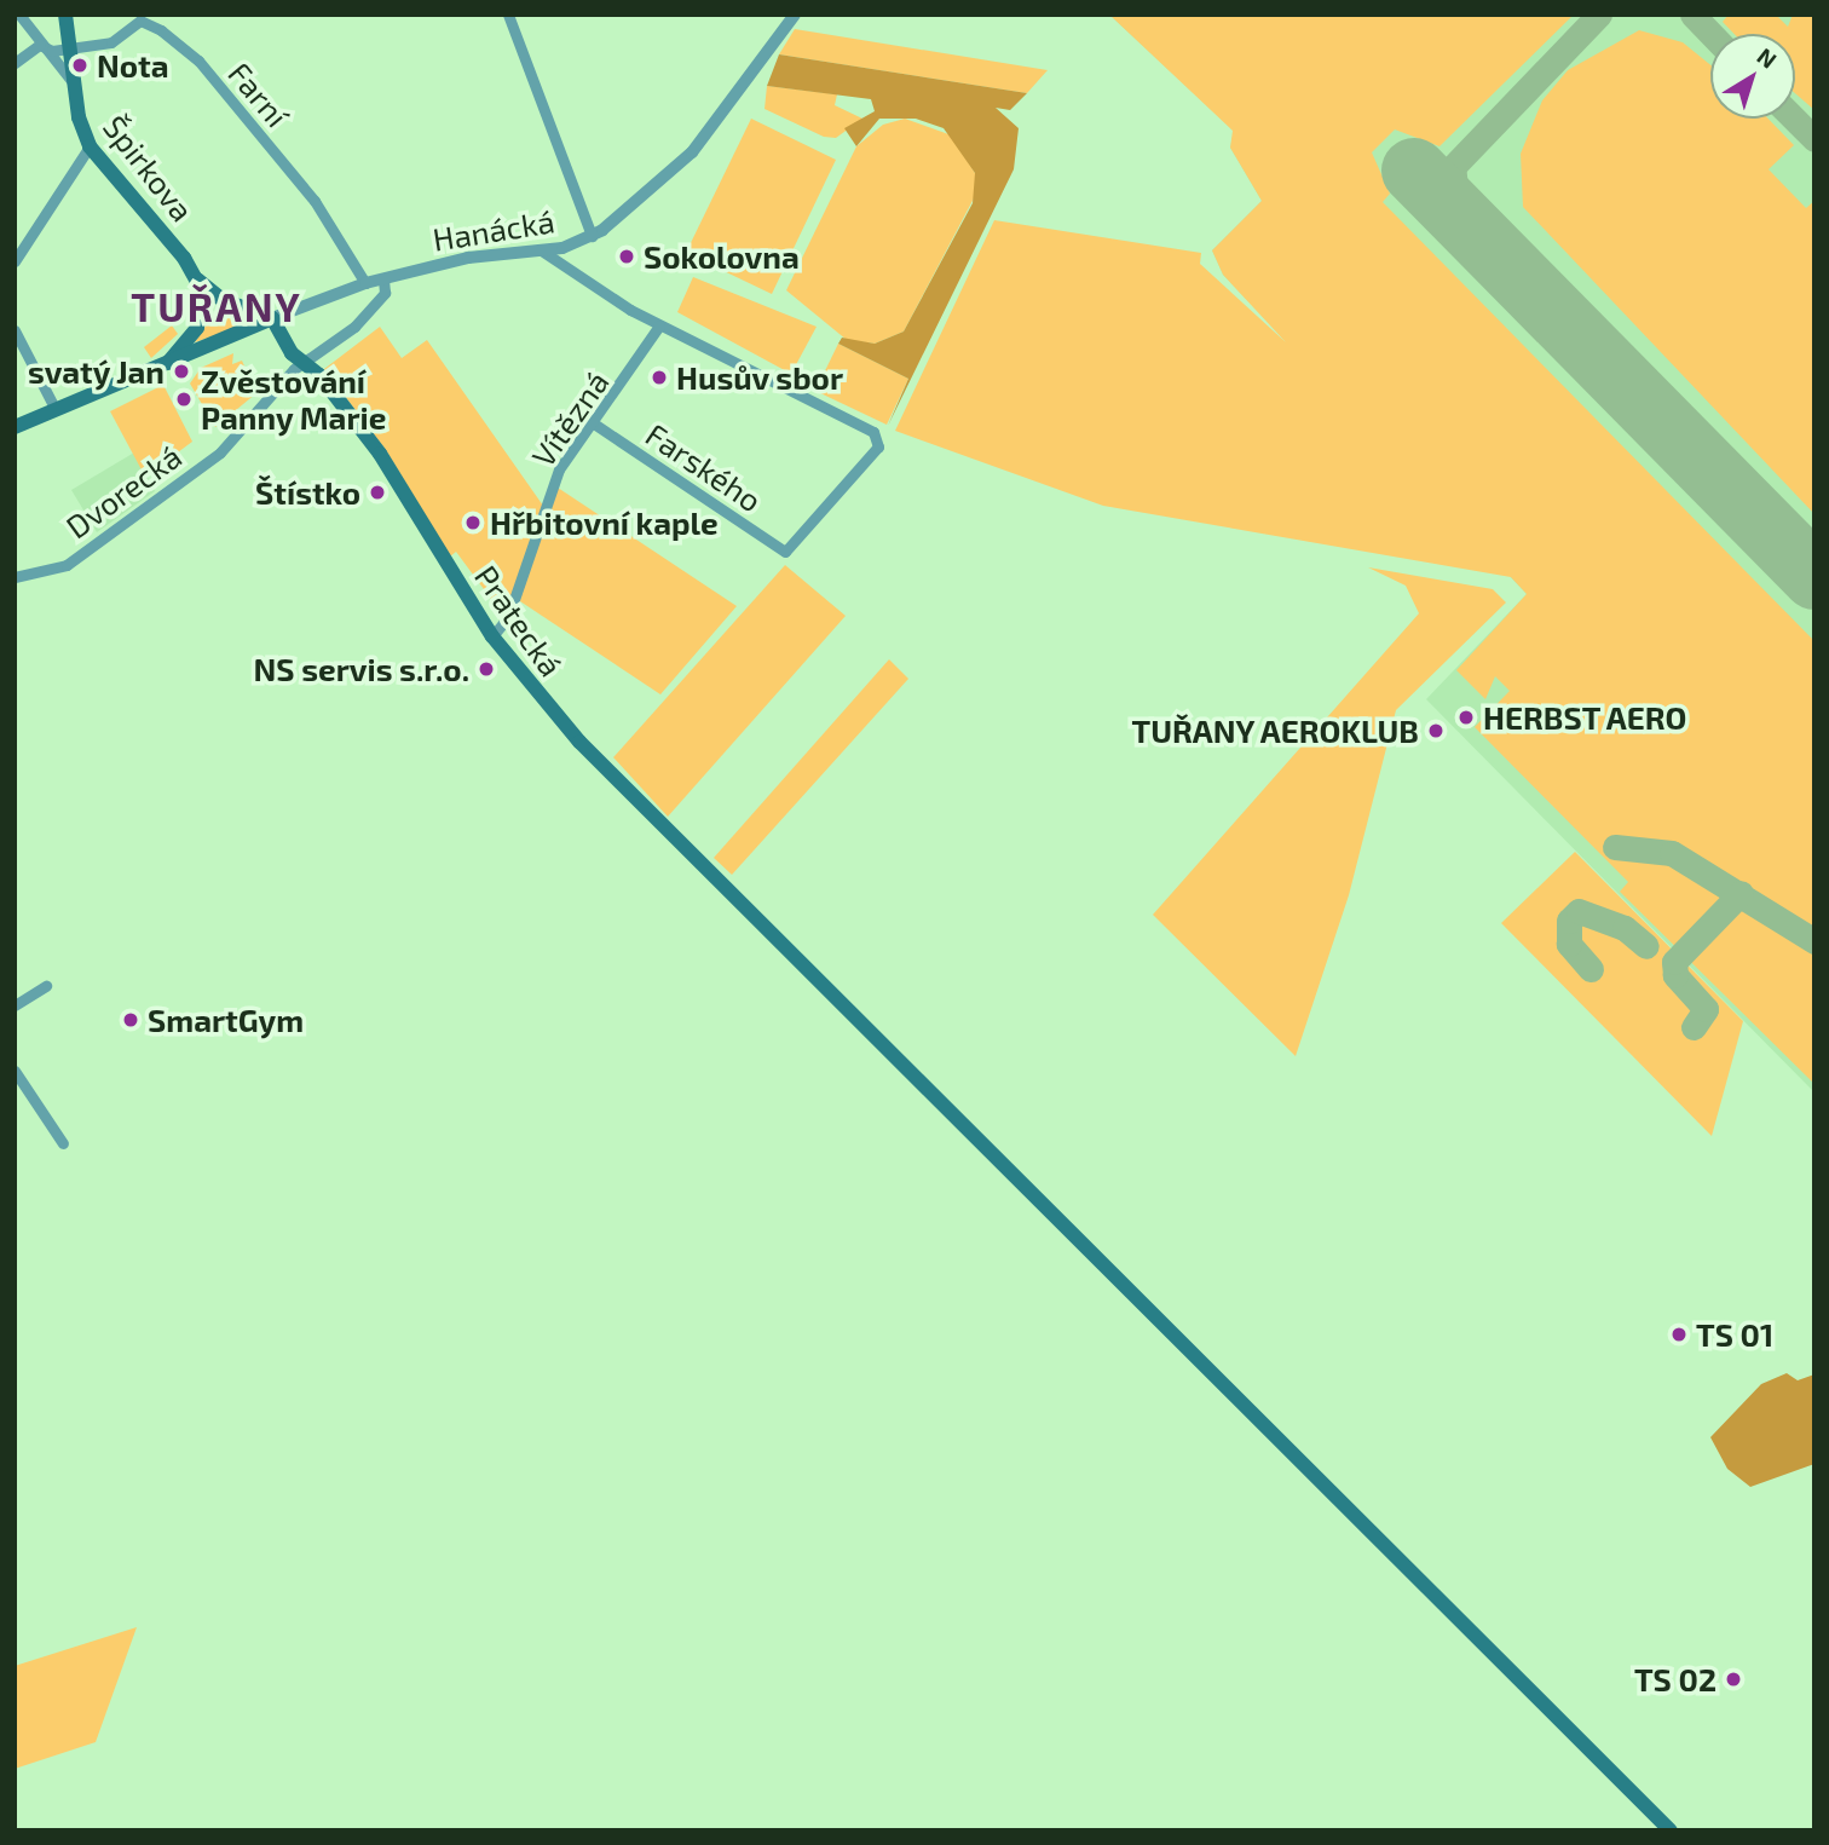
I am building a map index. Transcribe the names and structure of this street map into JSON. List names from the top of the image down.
{
  "streets": {
    "main road": ["Špirkova", "Hanácká", "Pratecká"],
    "street": [
      "Farní",
      "Vítězná",
      "Farského",
      "Dvorecká"
    ]
  },
  "crossings": [
    ["Farní", "Špirkova"],
    ["Farní", "Hanácká"],
    ["Hanácká", "Dvorecká"],
    ["Hanácká", "Pratecká"],
    ["Vítězná", "Farského"],
    ["Vítězná", "Pratecká"],
    ["Dvorecká", "Pratecká"]
  ],
  "districts": ["TUŘANY"],
  "places": [
    "Nota",
    "Sokolovna",
    "svatý Jan",
    "Husův sbor",
    "Zvěstování Panny Marie",
    "Štístko",
    "Hřbitovní kaple",
    "NS servis s.r.o.",
    "HERBST AERO",
    "TUŘANY AEROKLUB",
    "SmartGym",
    "TS 01",
    "TS 02"
  ],
  "north": "top right"
}
